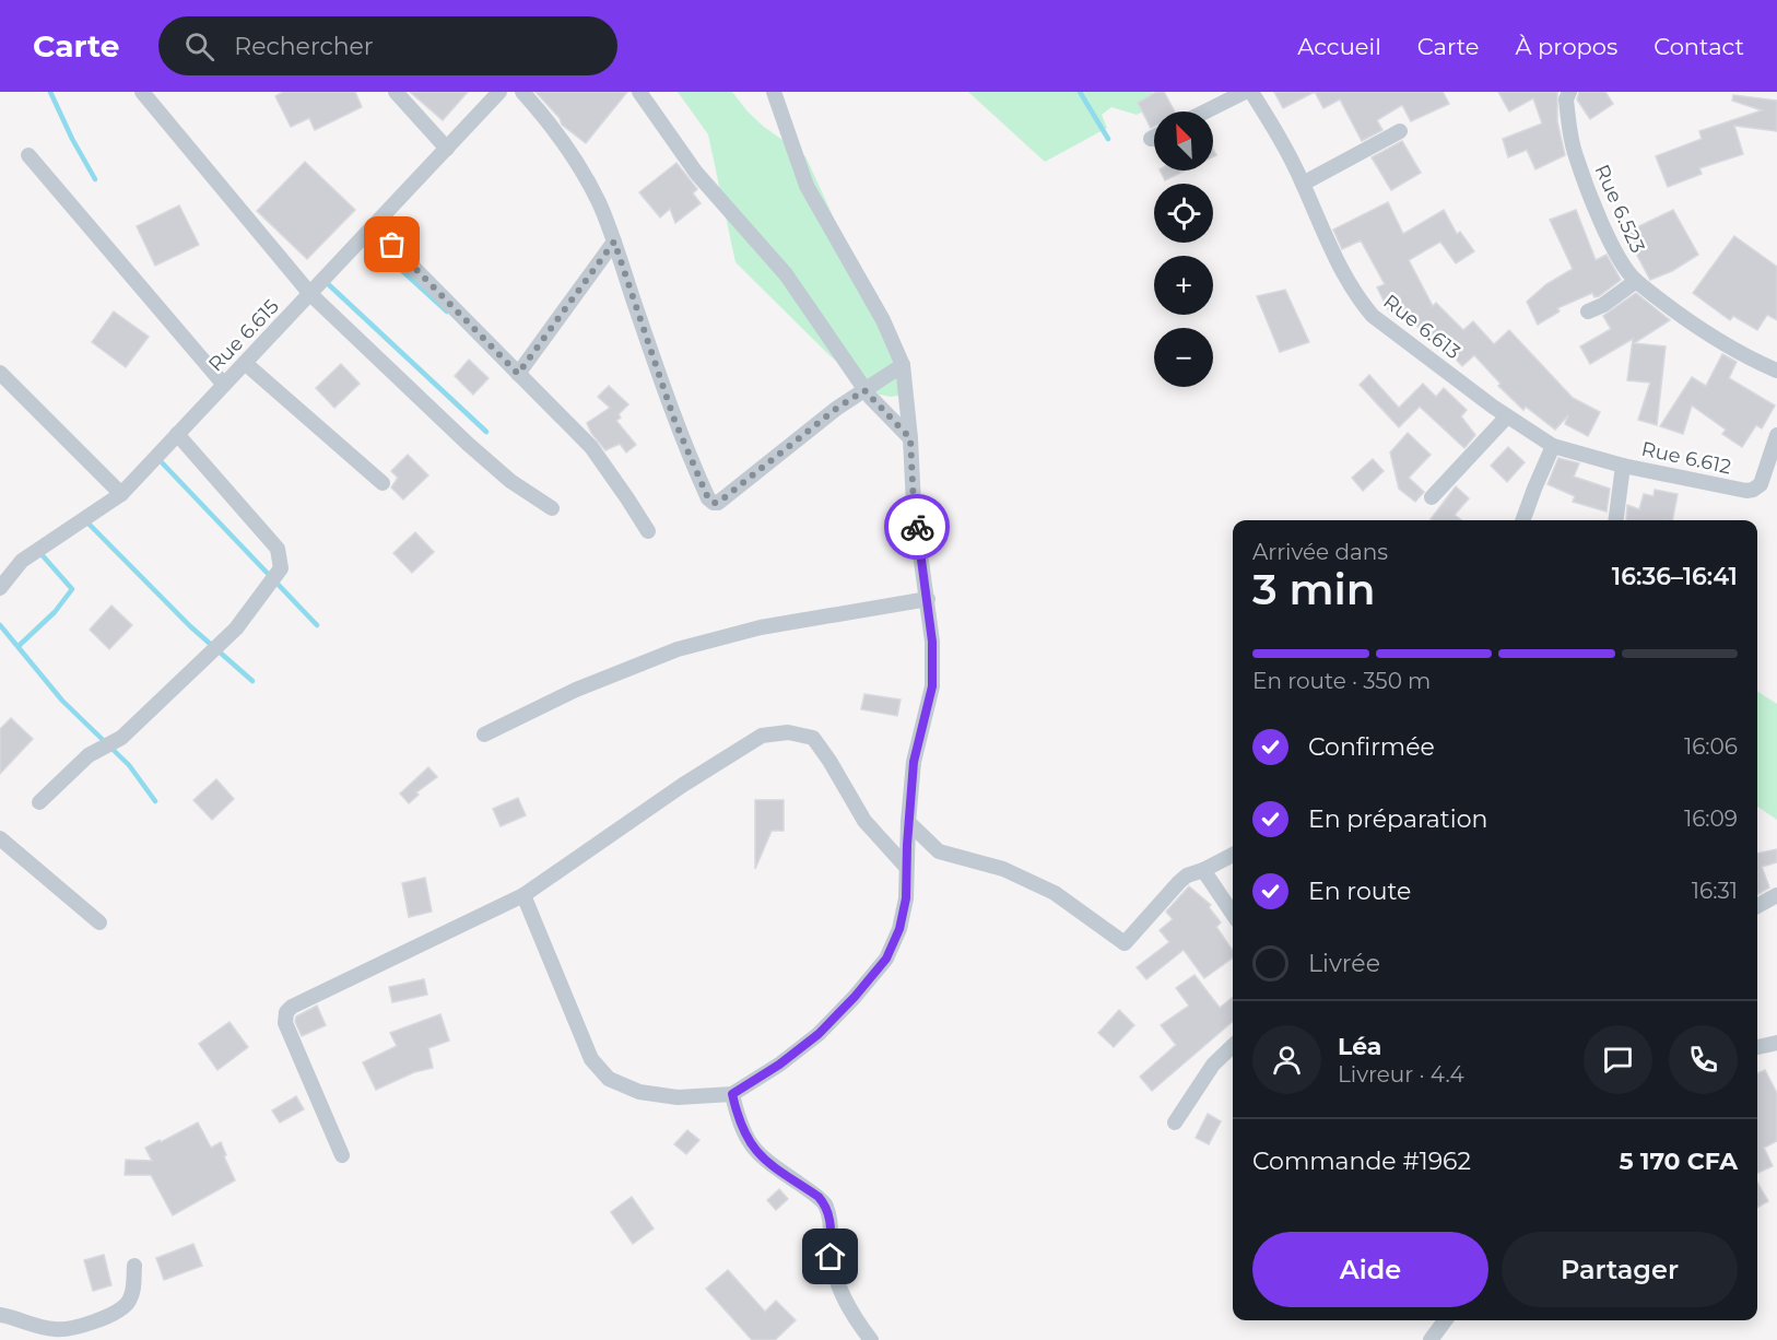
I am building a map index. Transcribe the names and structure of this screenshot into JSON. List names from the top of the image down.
{
  "streets": {
    "street": [
      "Rue 6.523",
      "Rue 6.613",
      "Rue 6.615",
      "Rue 6.612"
    ]
  },
  "crossings": [
    ["Rue 6.613", "Rue 6.612"]
  ],
  "north": "top left",
  "page": {
    "header": "Carte",
    "search": "Rechercher",
    "nav": [
      "Accueil",
      "Carte",
      "À propos",
      "Contact"
    ],
    "map_buttons": ["+", "−"],
    "heading": ["3 min", "Arrivée dans", "16:36–16:41"],
    "panel": [
      "Léa",
      "Livreur · 4.4",
      "Commande #1962",
      "5 170 CFA"
    ],
    "bar": "En route · 350 m",
    "list": [
      ["Confirmée", "16:06"],
      ["En préparation", "16:09"],
      ["En route", "16:31"],
      "Livrée"
    ],
    "buttons": ["Aide", "Partager"]
  }
}
